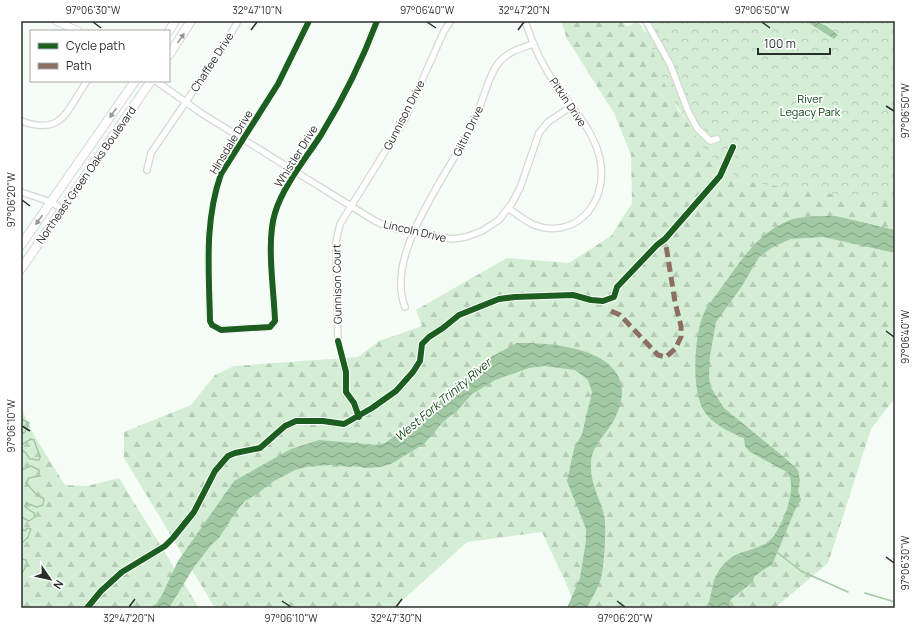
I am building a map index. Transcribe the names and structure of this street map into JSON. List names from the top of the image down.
{
  "streets": {
    "main road": ["Northeast Green Oaks Boulevard"],
    "street": [
      "Chaffee Drive",
      "Pitkin Drive",
      "Gunnison Drive",
      "Giltin Drive",
      "Hinsdale Drive",
      "Whistler Drive",
      "Lincoln Drive",
      "Gunnison Court"
    ]
  },
  "crossings": [
    ["Chaffee Drive", "Lincoln Drive"],
    ["Pitkin Drive", "Giltin Drive"],
    ["Pitkin Drive", "Lincoln Drive"],
    ["Gunnison Drive", "Lincoln Drive"],
    ["Gunnison Drive", "Gunnison Court"],
    ["Giltin Drive", "Lincoln Drive"],
    ["Hinsdale Drive", "Whistler Drive"],
    ["Hinsdale Drive", "Lincoln Drive"],
    ["Whistler Drive", "Lincoln Drive"],
    ["Lincoln Drive", "Gunnison Court"]
  ],
  "water": ["West Fork Trinity River"],
  "parks": ["River Legacy Park"],
  "legend": ["Cycle path", "Path"],
  "scale_bar": "100 m",
  "north": "bottom right",
  "coordinates": [
    "97°06'30\"W",
    "32°47'10\"N",
    "97°06'40\"W",
    "32°47'20\"N",
    "97°06'50\"W",
    "97°06'20\"W",
    "97°06'10\"W",
    "32°47'30\"N"
  ]
}
